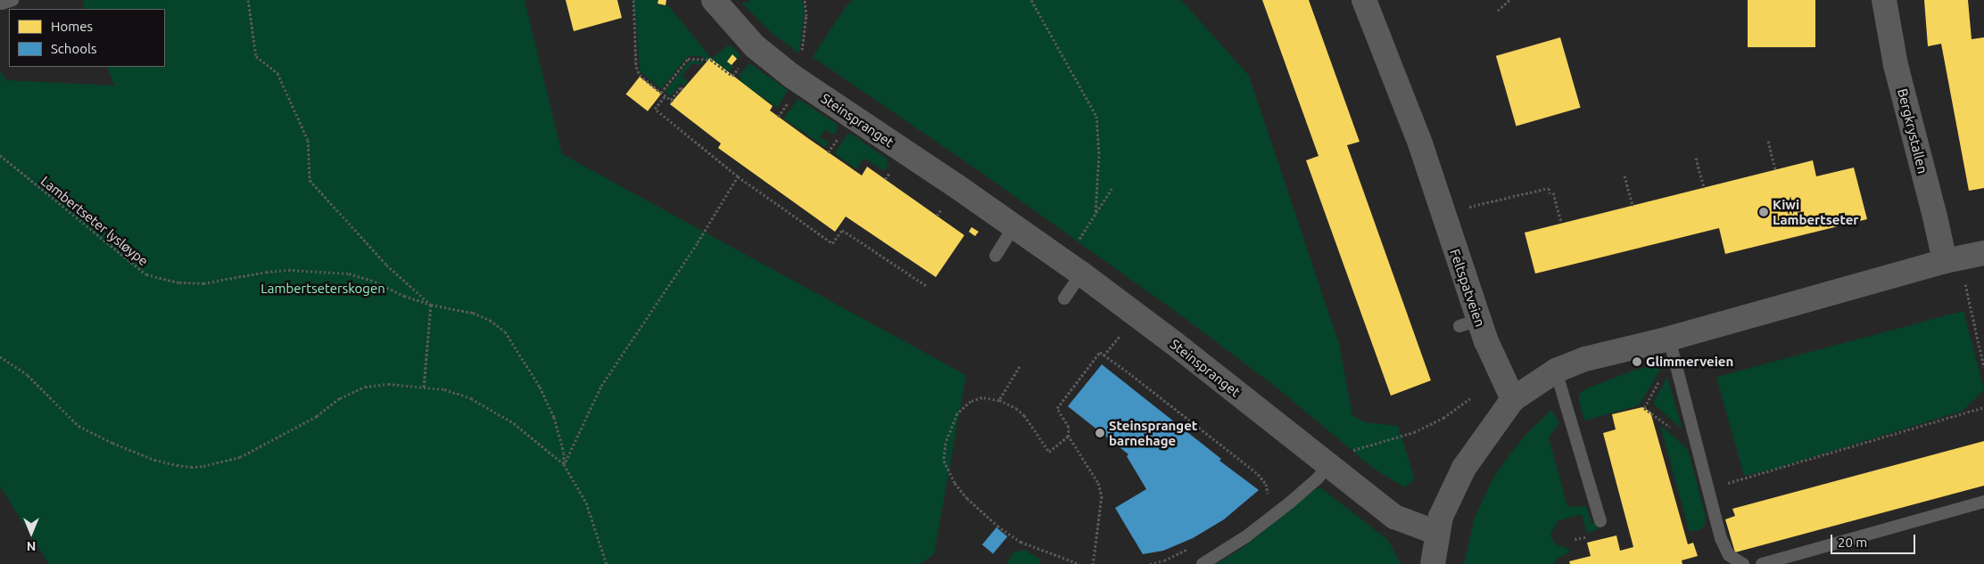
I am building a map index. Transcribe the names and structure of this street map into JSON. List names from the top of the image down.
{
  "streets": {
    "street": ["Steinspranget", "Bergkrystallen", "Feltspatveien"],
    "path": ["Lambertseter lysløype"]
  },
  "parks": ["Lambertseterskogen"],
  "places": ["Kiwi Lambertseter", "Glimmerveien", "Steinspranget barnehage"],
  "legend": ["Homes", "Schools"],
  "scale_bar": "20 m",
  "north": "bottom"
}
